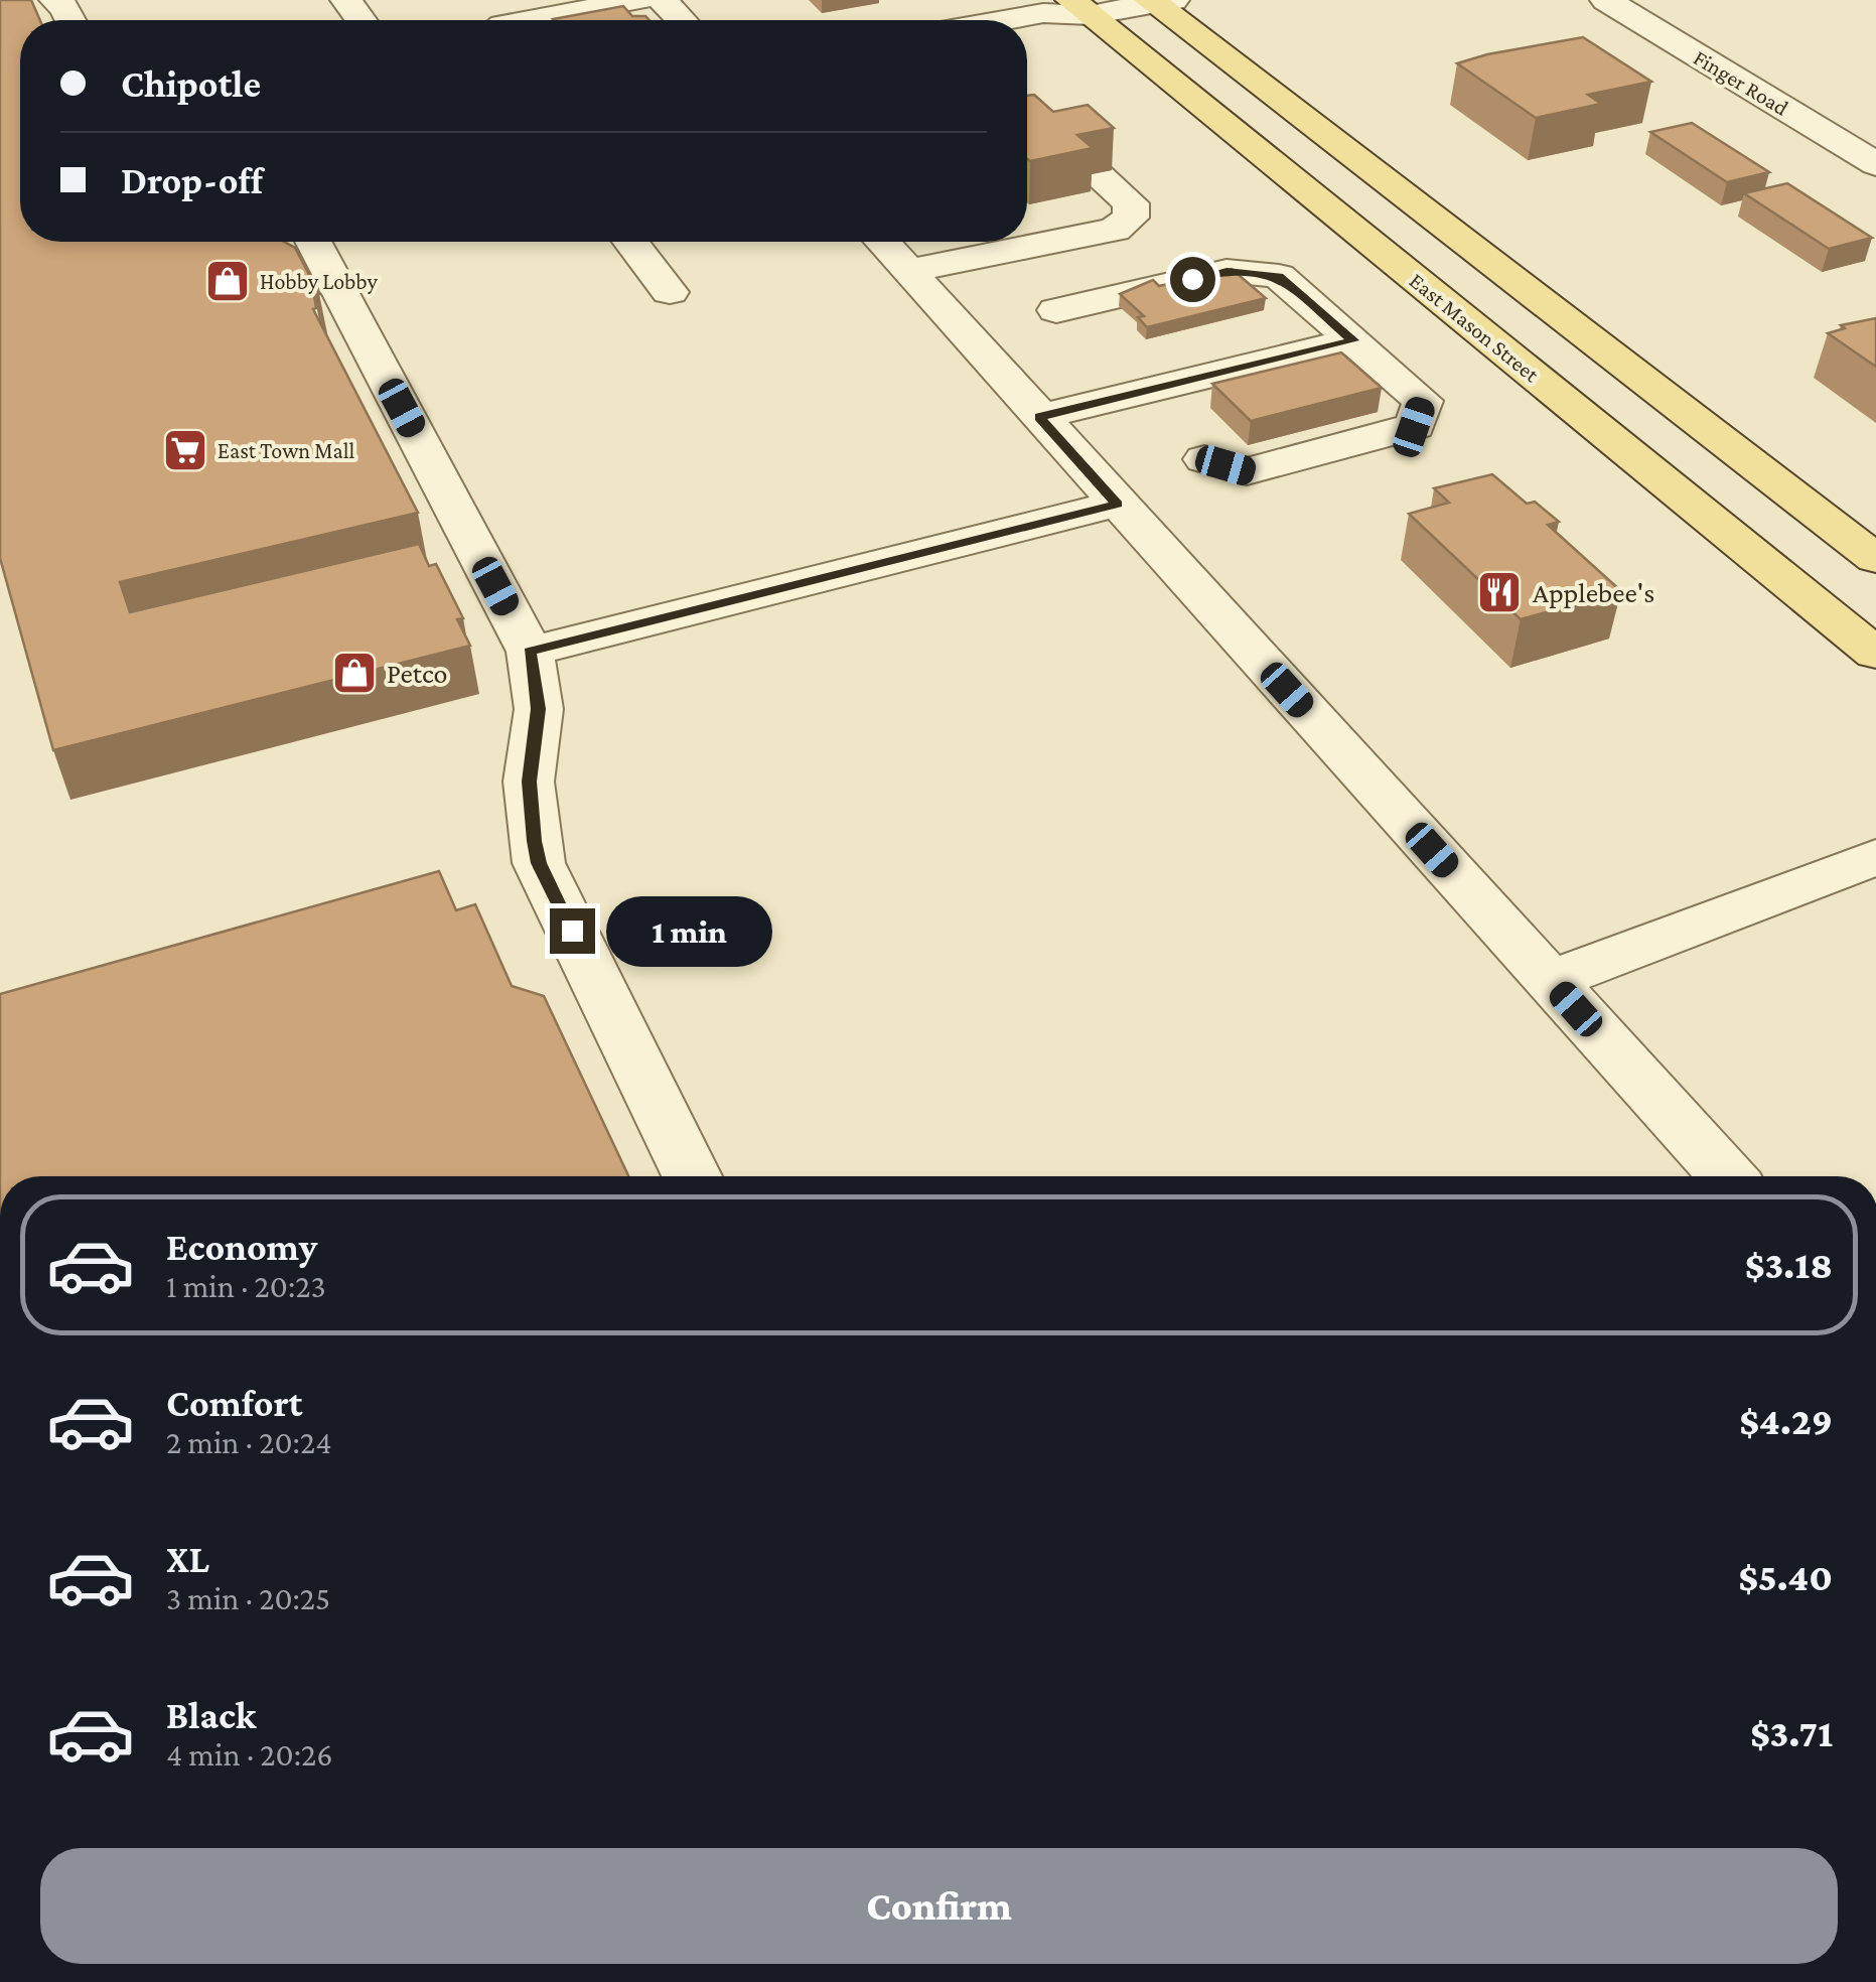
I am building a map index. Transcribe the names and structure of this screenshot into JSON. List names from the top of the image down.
{
  "streets": {
    "main road": ["East Mason Street"],
    "street": ["Finger Road"]
  },
  "places": {
    "shop": ["Hobby Lobby", "Petco"],
    "supermarket": ["East Town Mall"],
    "restaurant": ["Applebee's"]
  },
  "page": {
    "banner": ["Chipotle", "Drop-off"],
    "bubble": "1 min",
    "list": [
      {
        "name": "Economy",
        "note": "1 min · 20:23",
        "value": "$3.18"
      },
      {
        "name": "Comfort",
        "note": "2 min · 20:24",
        "value": "$4.29"
      },
      {
        "name": "XL",
        "note": "3 min · 20:25",
        "value": "$5.40"
      },
      {
        "name": "Black",
        "note": "4 min · 20:26",
        "value": "$3.71"
      }
    ],
    "buttons": "Confirm"
  }
}
